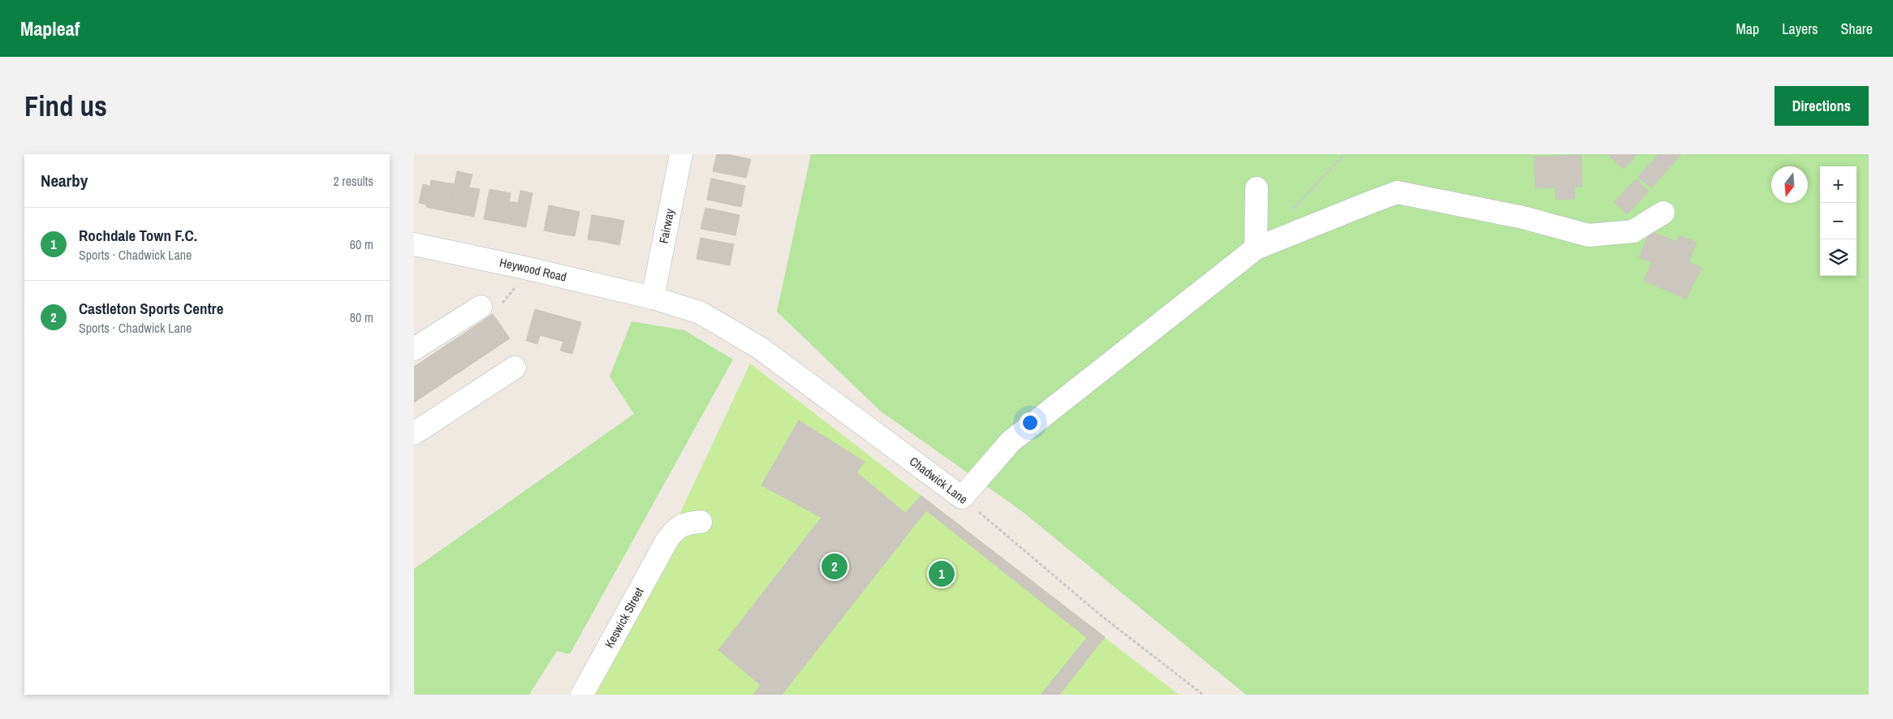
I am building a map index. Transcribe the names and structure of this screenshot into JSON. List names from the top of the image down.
{
  "streets": {
    "street": [
      "Fairway",
      "Heywood Road",
      "Chadwick Lane",
      "Keswick Street"
    ]
  },
  "crossings": [
    ["Fairway", "Heywood Road"],
    ["Fairway", "Chadwick Lane"],
    ["Heywood Road", "Chadwick Lane"]
  ],
  "north": "bottom",
  "page": {
    "header": "Mapleaf",
    "nav": ["Map", "Layers", "Share"],
    "buttons": "Directions",
    "title": "Find us",
    "heading": ["Nearby", "2 results"],
    "map_buttons": ["+", "−"],
    "list": [
      {
        "mark": "1",
        "name": "Rochdale Town F.C.",
        "note": "Sports · Chadwick Lane",
        "value": "60 m"
      },
      {
        "mark": "2",
        "name": "Castleton Sports Centre",
        "note": "Sports · Chadwick Lane",
        "value": "80 m"
      }
    ],
    "pins": ["2", "1"]
  }
}
